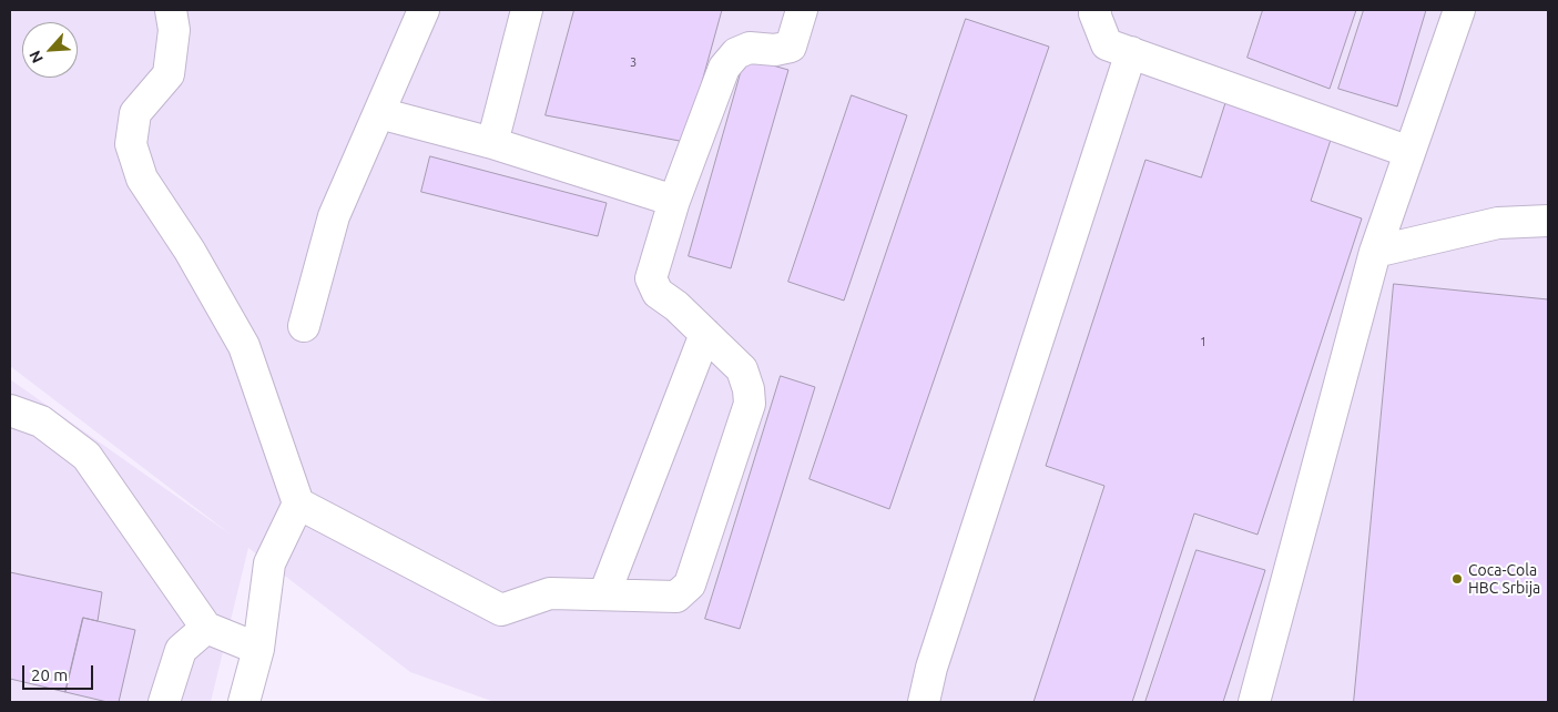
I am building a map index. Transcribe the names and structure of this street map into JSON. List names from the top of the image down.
{
  "places": ["Coca-Cola HBC Srbija"],
  "house_numbers": ["3", "1"],
  "scale_bar": "20 m",
  "north": "bottom left"
}
